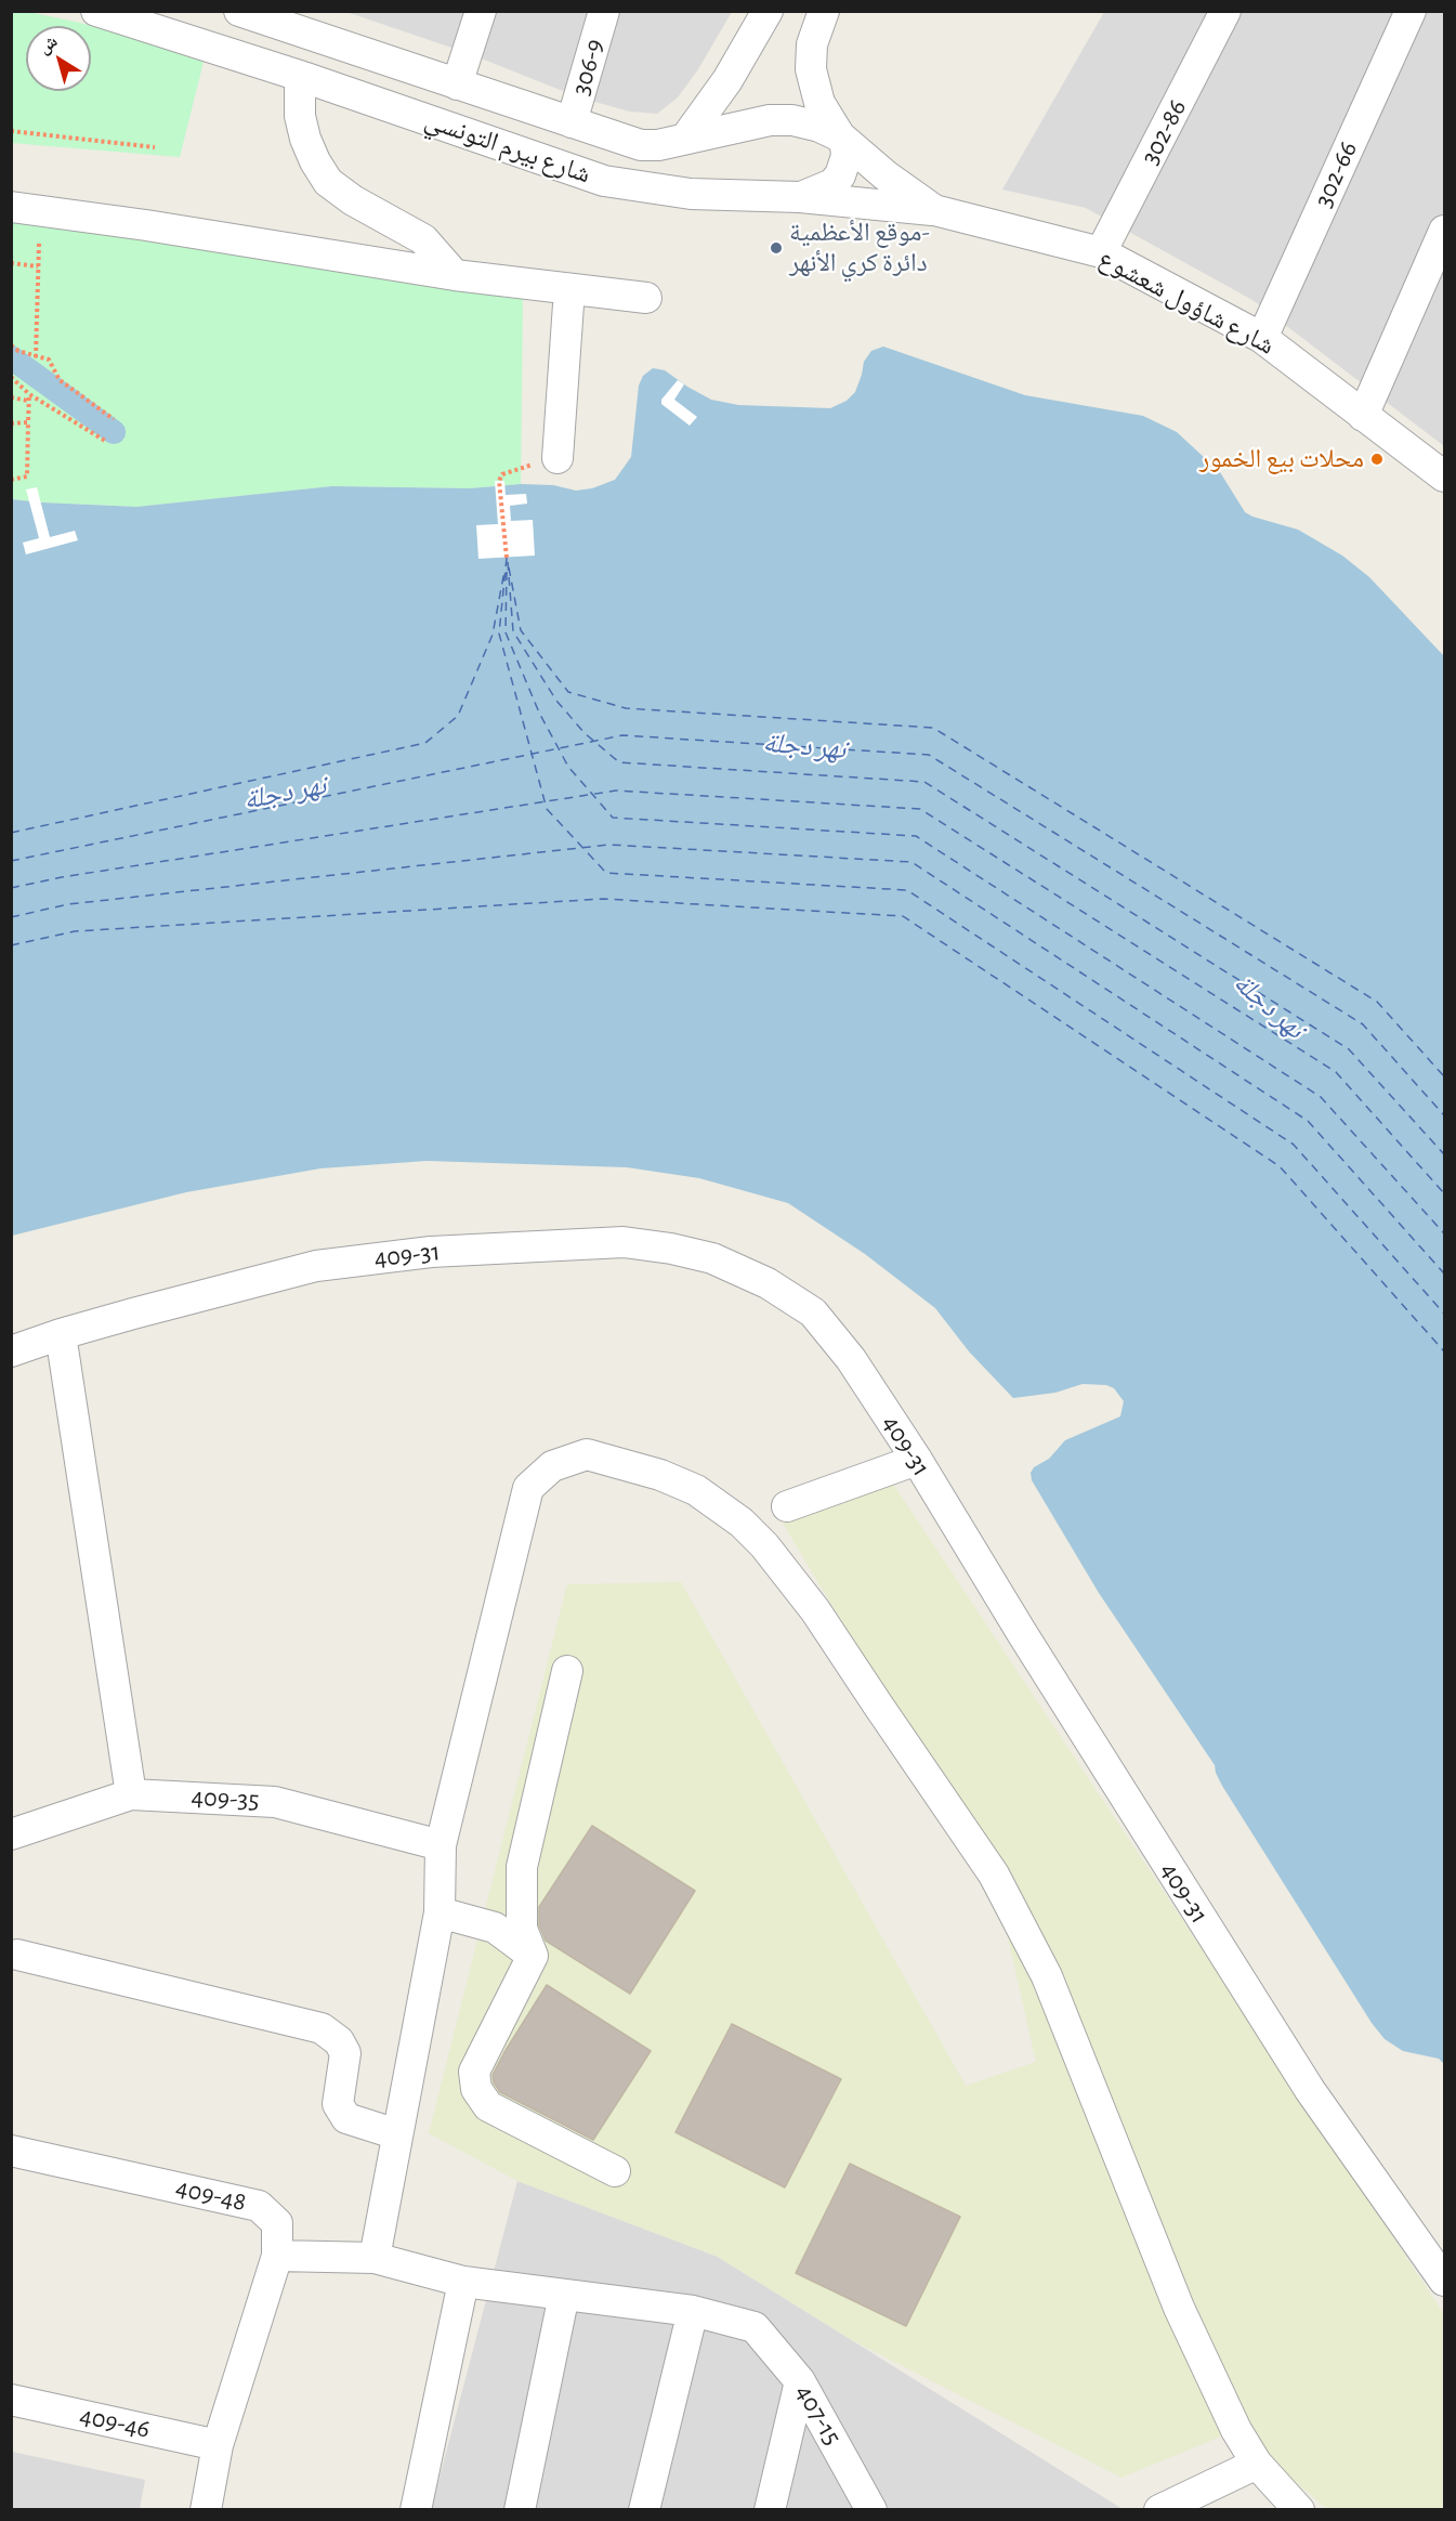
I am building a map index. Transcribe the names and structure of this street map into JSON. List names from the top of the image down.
{
  "streets": {
    "street": [
      "306-9",
      "302-86",
      "شارع بيرم التونسي",
      "302-66",
      "شارع شاؤول شعشوع",
      "409-31",
      "409-35",
      "409-48",
      "407-15",
      "409-46"
    ]
  },
  "crossings": [
    ["306-9", "شارع بيرم التونسي"],
    ["302-86", "شارع شاؤول شعشوع"],
    ["شارع بيرم التونسي", "شارع شاؤول شعشوع"],
    ["302-66", "شارع شاؤول شعشوع"],
    ["409-48", "409-46"]
  ],
  "water": ["نهر دجلة"],
  "places": ["موقع الأعظمية- دائرة كري الأنهر", "محلات بيع الخمور"],
  "north": "top left"
}
